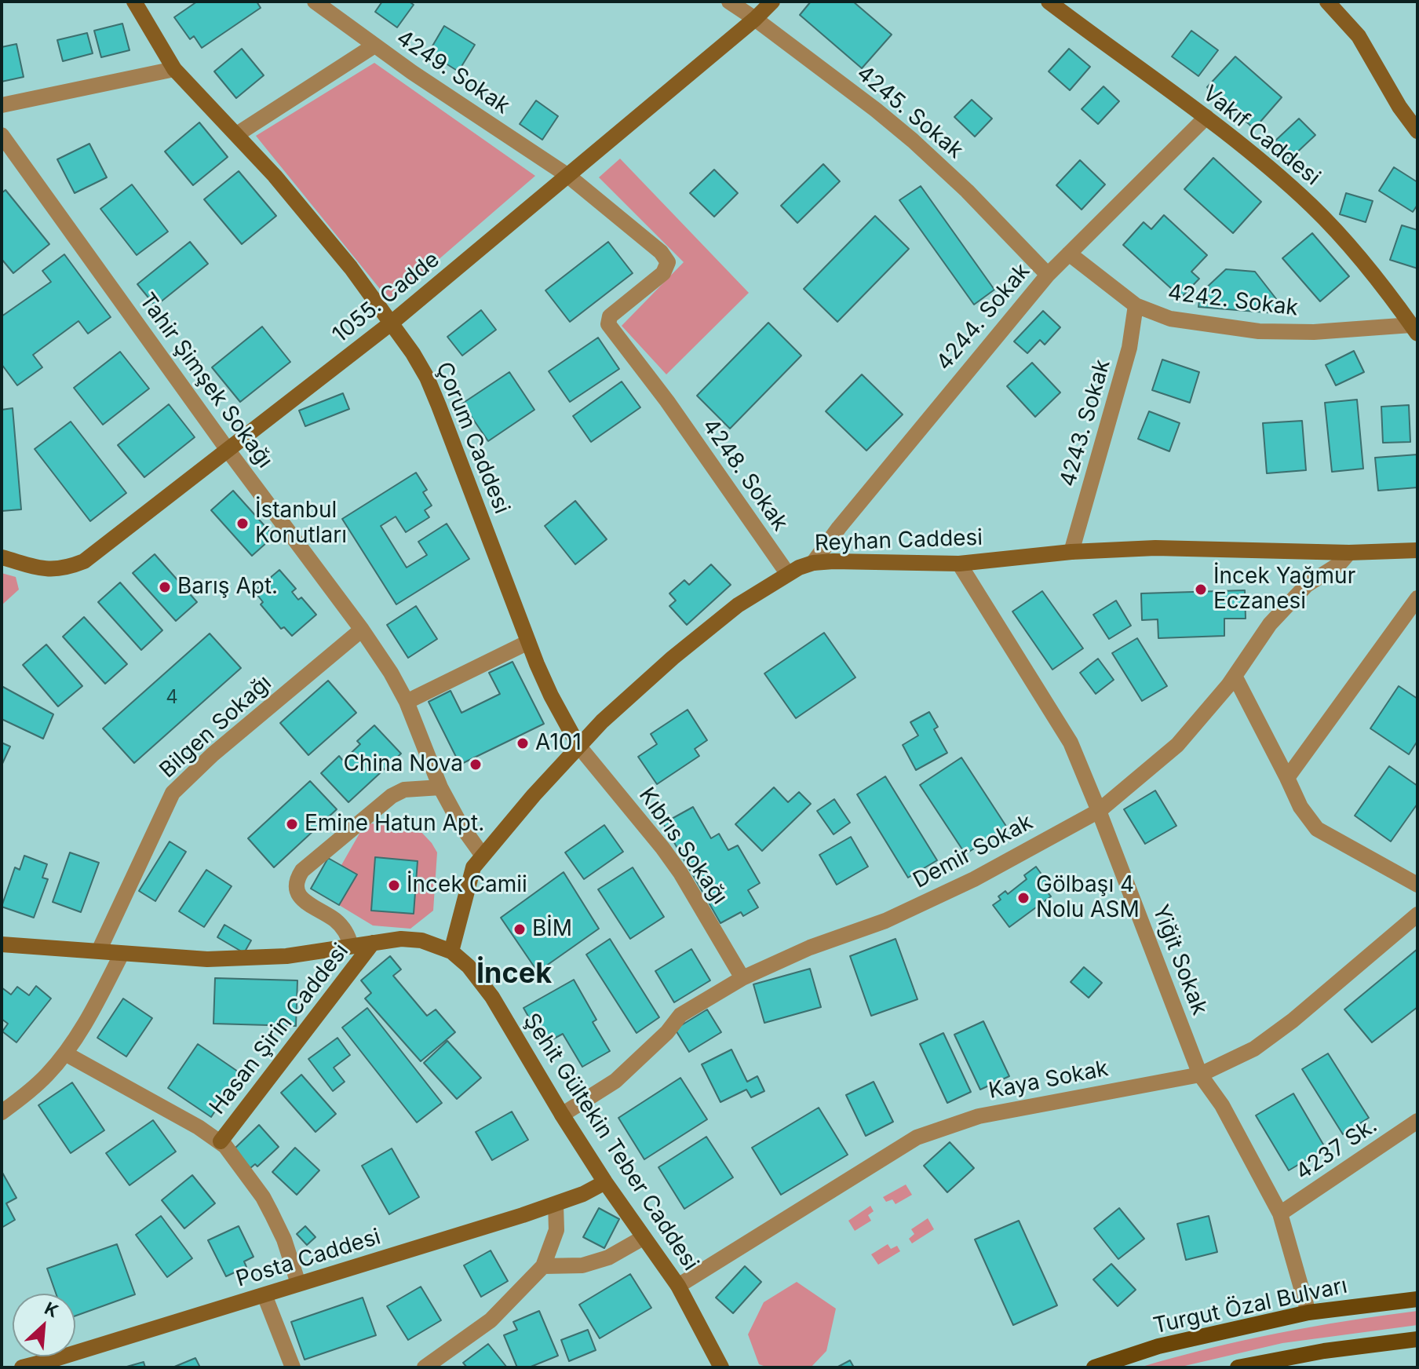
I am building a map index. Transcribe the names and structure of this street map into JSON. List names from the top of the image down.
{
  "streets": {
    "main road": ["Turgut Özal Bulvarı"],
    "street": [
      "4249. Sokak",
      "4245. Sokak",
      "Vakıf Caddesi",
      "1055. Cadde",
      "4242. Sokak",
      "4244. Sokak",
      "Tahir Şimşek Sokağı",
      "4243. Sokak",
      "Çorum Caddesi",
      "4248. Sokak",
      "Reyhan Caddesi",
      "Bilgen Sokağı",
      "Kıbrıs Sokağı",
      "Demir Sokak",
      "Yiğit Sokak",
      "Hasan Şirin Caddesi",
      "Kaya Sokak",
      "Şehit Gültekin Teber Caddesi",
      "4237 Sk.",
      "Posta Caddesi"
    ]
  },
  "crossings": [
    ["4249. Sokak", "1055. Cadde"],
    ["4249. Sokak", "4248. Sokak"],
    ["4245. Sokak", "1055. Cadde"],
    ["4245. Sokak", "4244. Sokak"],
    ["Vakıf Caddesi", "4242. Sokak"],
    ["Vakıf Caddesi", "4244. Sokak"],
    ["1055. Cadde", "Tahir Şimşek Sokağı"],
    ["1055. Cadde", "Çorum Caddesi"],
    ["4242. Sokak", "4244. Sokak"],
    ["4242. Sokak", "4243. Sokak"],
    ["4244. Sokak", "Reyhan Caddesi"],
    ["Tahir Şimşek Sokağı", "Reyhan Caddesi"],
    ["Tahir Şimşek Sokağı", "Bilgen Sokağı"],
    ["4243. Sokak", "Reyhan Caddesi"],
    ["Çorum Caddesi", "Reyhan Caddesi"],
    ["Çorum Caddesi", "Kıbrıs Sokağı"],
    ["4248. Sokak", "Reyhan Caddesi"],
    ["Reyhan Caddesi", "Kıbrıs Sokağı"],
    ["Reyhan Caddesi", "Demir Sokak"],
    ["Reyhan Caddesi", "Yiğit Sokak"],
    ["Reyhan Caddesi", "Şehit Gültekin Teber Caddesi"],
    ["Bilgen Sokağı", "Şehit Gültekin Teber Caddesi"],
    ["Kıbrıs Sokağı", "Demir Sokak"],
    ["Demir Sokak", "Yiğit Sokak"],
    ["Demir Sokak", "Şehit Gültekin Teber Caddesi"],
    ["Yiğit Sokak", "Kaya Sokak"],
    ["Yiğit Sokak", "4237 Sk."],
    ["Yiğit Sokak", "Turgut Özal Bulvarı"],
    ["Hasan Şirin Caddesi", "Şehit Gültekin Teber Caddesi"],
    ["Kaya Sokak", "Şehit Gültekin Teber Caddesi"],
    ["Şehit Gültekin Teber Caddesi", "Posta Caddesi"]
  ],
  "districts": ["İncek"],
  "places": [
    "İstanbul Konutları",
    "Barış Apt.",
    "İncek Yağmur Eczanesi",
    "A101",
    "China Nova",
    "Emine Hatun Apt.",
    "İncek Camii",
    "Gölbaşı 4 Nolu ASM",
    "BİM"
  ],
  "house_numbers": ["4"],
  "north": "top right"
}
